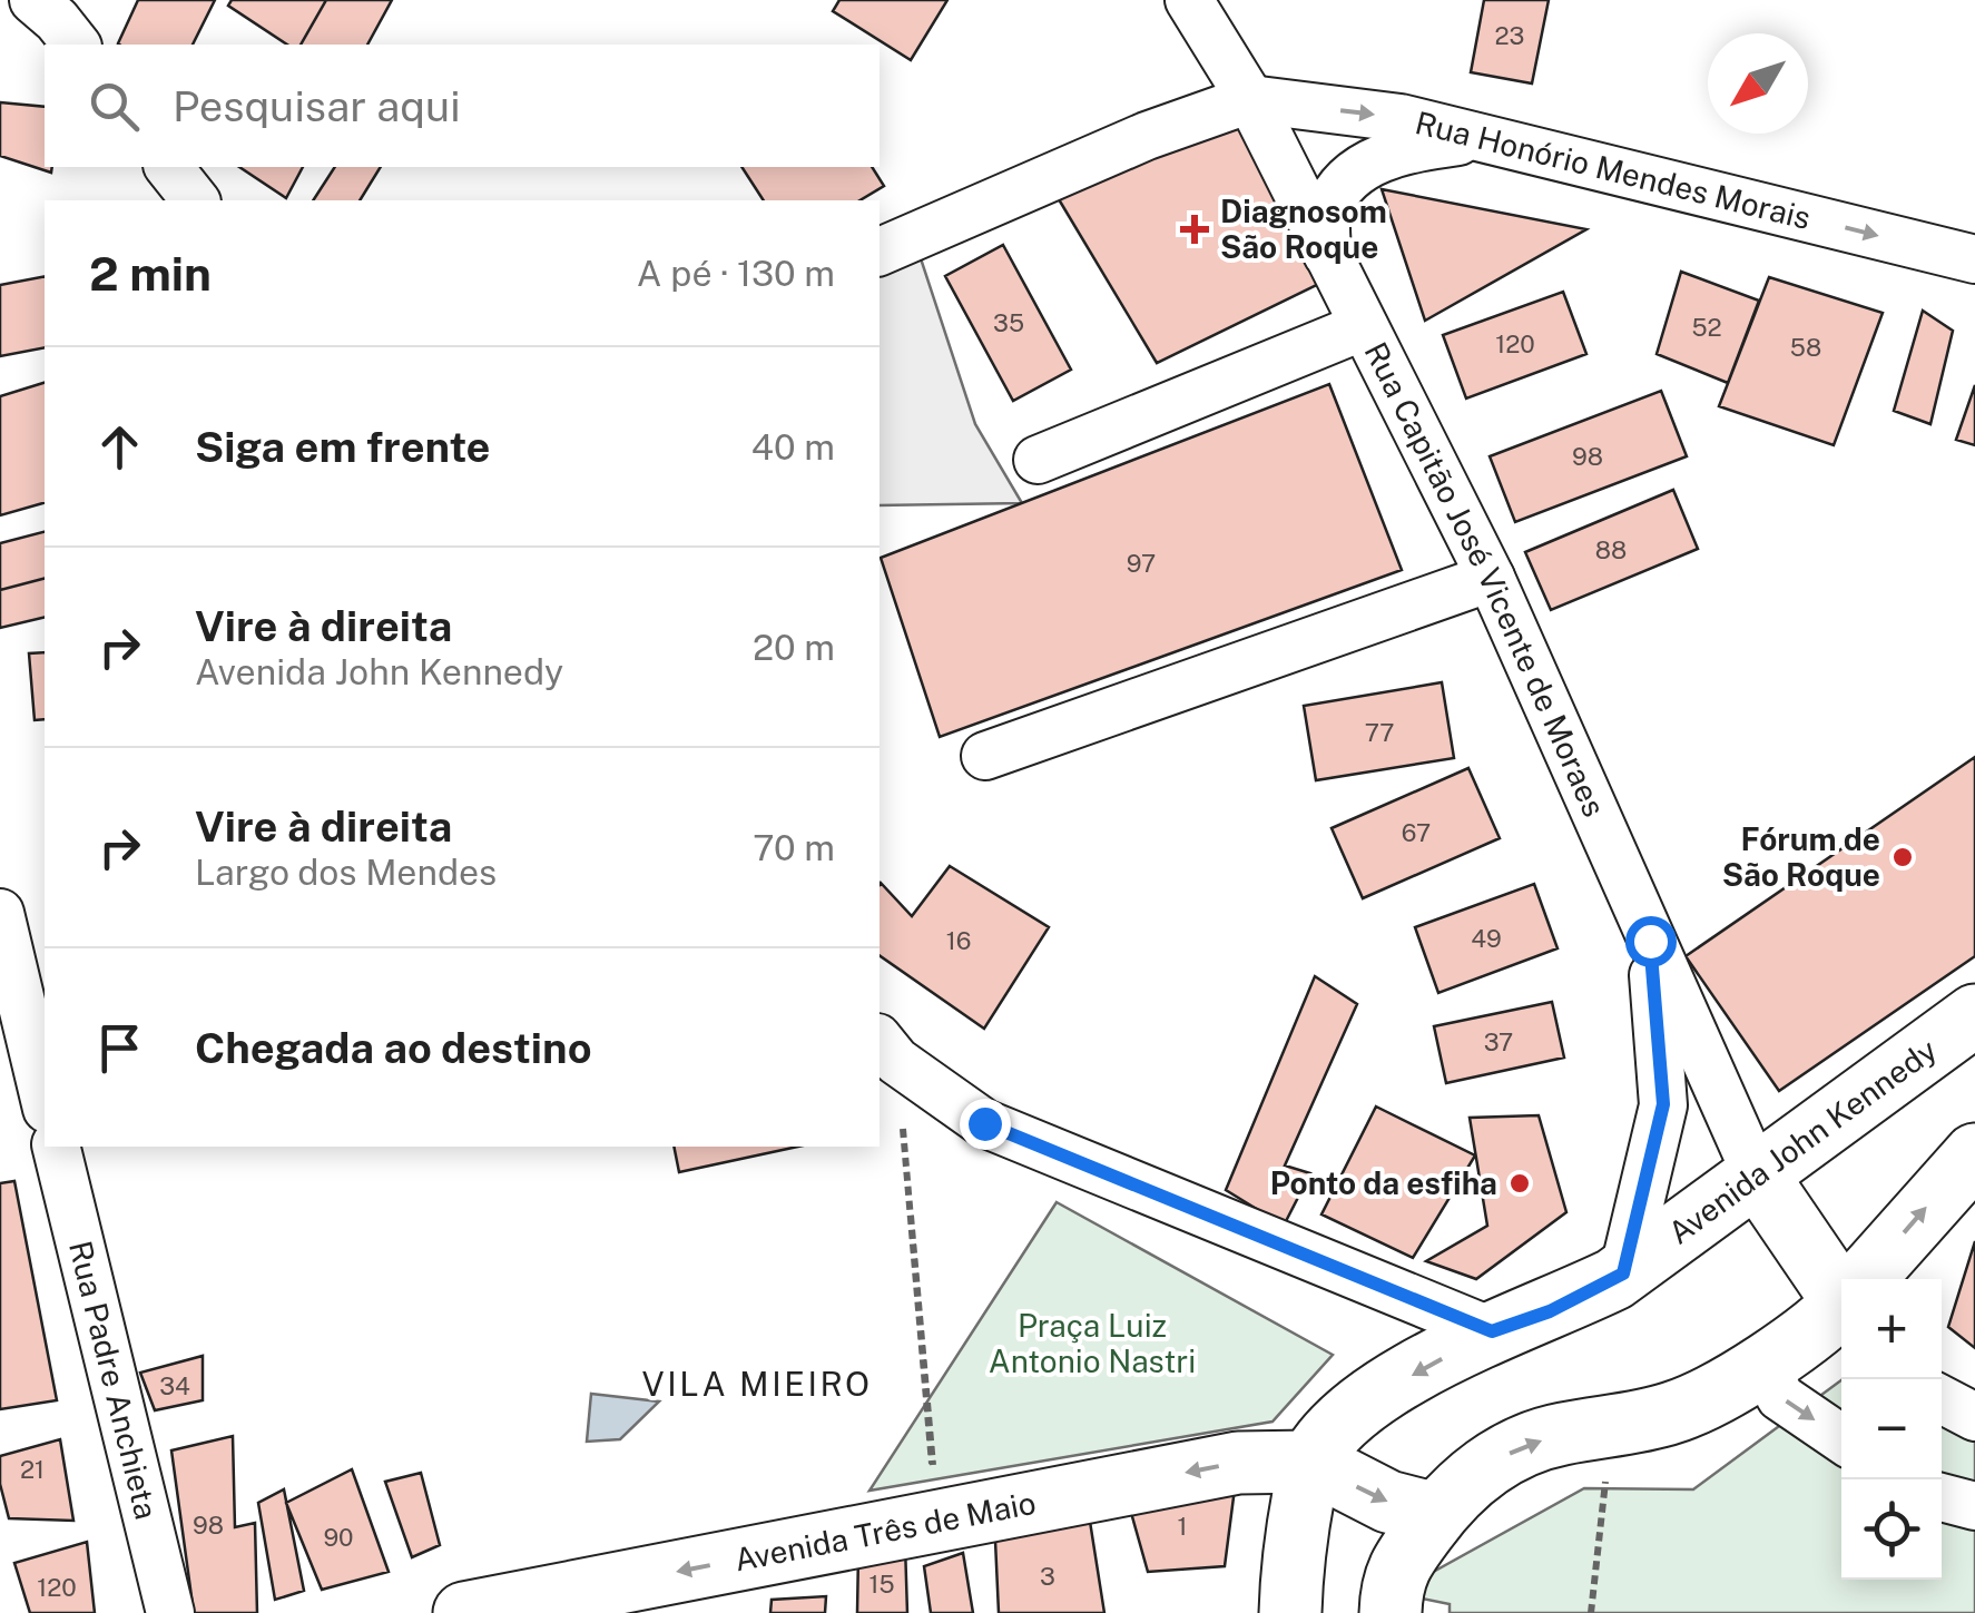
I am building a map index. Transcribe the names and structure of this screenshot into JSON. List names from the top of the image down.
{
  "streets": {
    "main road": ["Avenida John Kennedy", "Avenida Três de Maio"],
    "street": ["Rua Honório Mendes Morais", "Rua Capitão José Vicente de Moraes", "Rua Padre Anchieta"]
  },
  "crossings": [
    ["Rua Honório Mendes Morais", "Rua Capitão José Vicente de Moraes"],
    ["Rua Capitão José Vicente de Moraes", "Avenida John Kennedy"],
    ["Avenida John Kennedy", "Avenida Três de Maio"]
  ],
  "one_way": ["Rua Honório Mendes Morais", "Avenida Três de Maio"],
  "districts": ["VILA MIEIRO"],
  "parks": ["Praça Luiz Antonio Nastri"],
  "places": {
    "health": ["Diagnosom São Roque"],
    "other": ["Fórum de São Roque", "Ponto da esfiha"]
  },
  "house_numbers": [
    "23",
    "35",
    "52",
    "120",
    "58",
    "98",
    "88",
    "97",
    "77",
    "67",
    "49",
    "16",
    "37",
    "34",
    "21",
    "98",
    "1",
    "90",
    "3",
    "15",
    "120"
  ],
  "north": "bottom left",
  "page": {
    "search": "Pesquisar aqui",
    "heading": ["2 min", "A pé · 130 m"],
    "list": [
      ["Siga em frente", "40 m"],
      ["Vire à direita", "Avenida John Kennedy", "20 m"],
      ["Vire à direita", "Largo dos Mendes", "70 m"],
      "Chegada ao destino"
    ],
    "map_buttons": ["+", "−"]
  }
}
